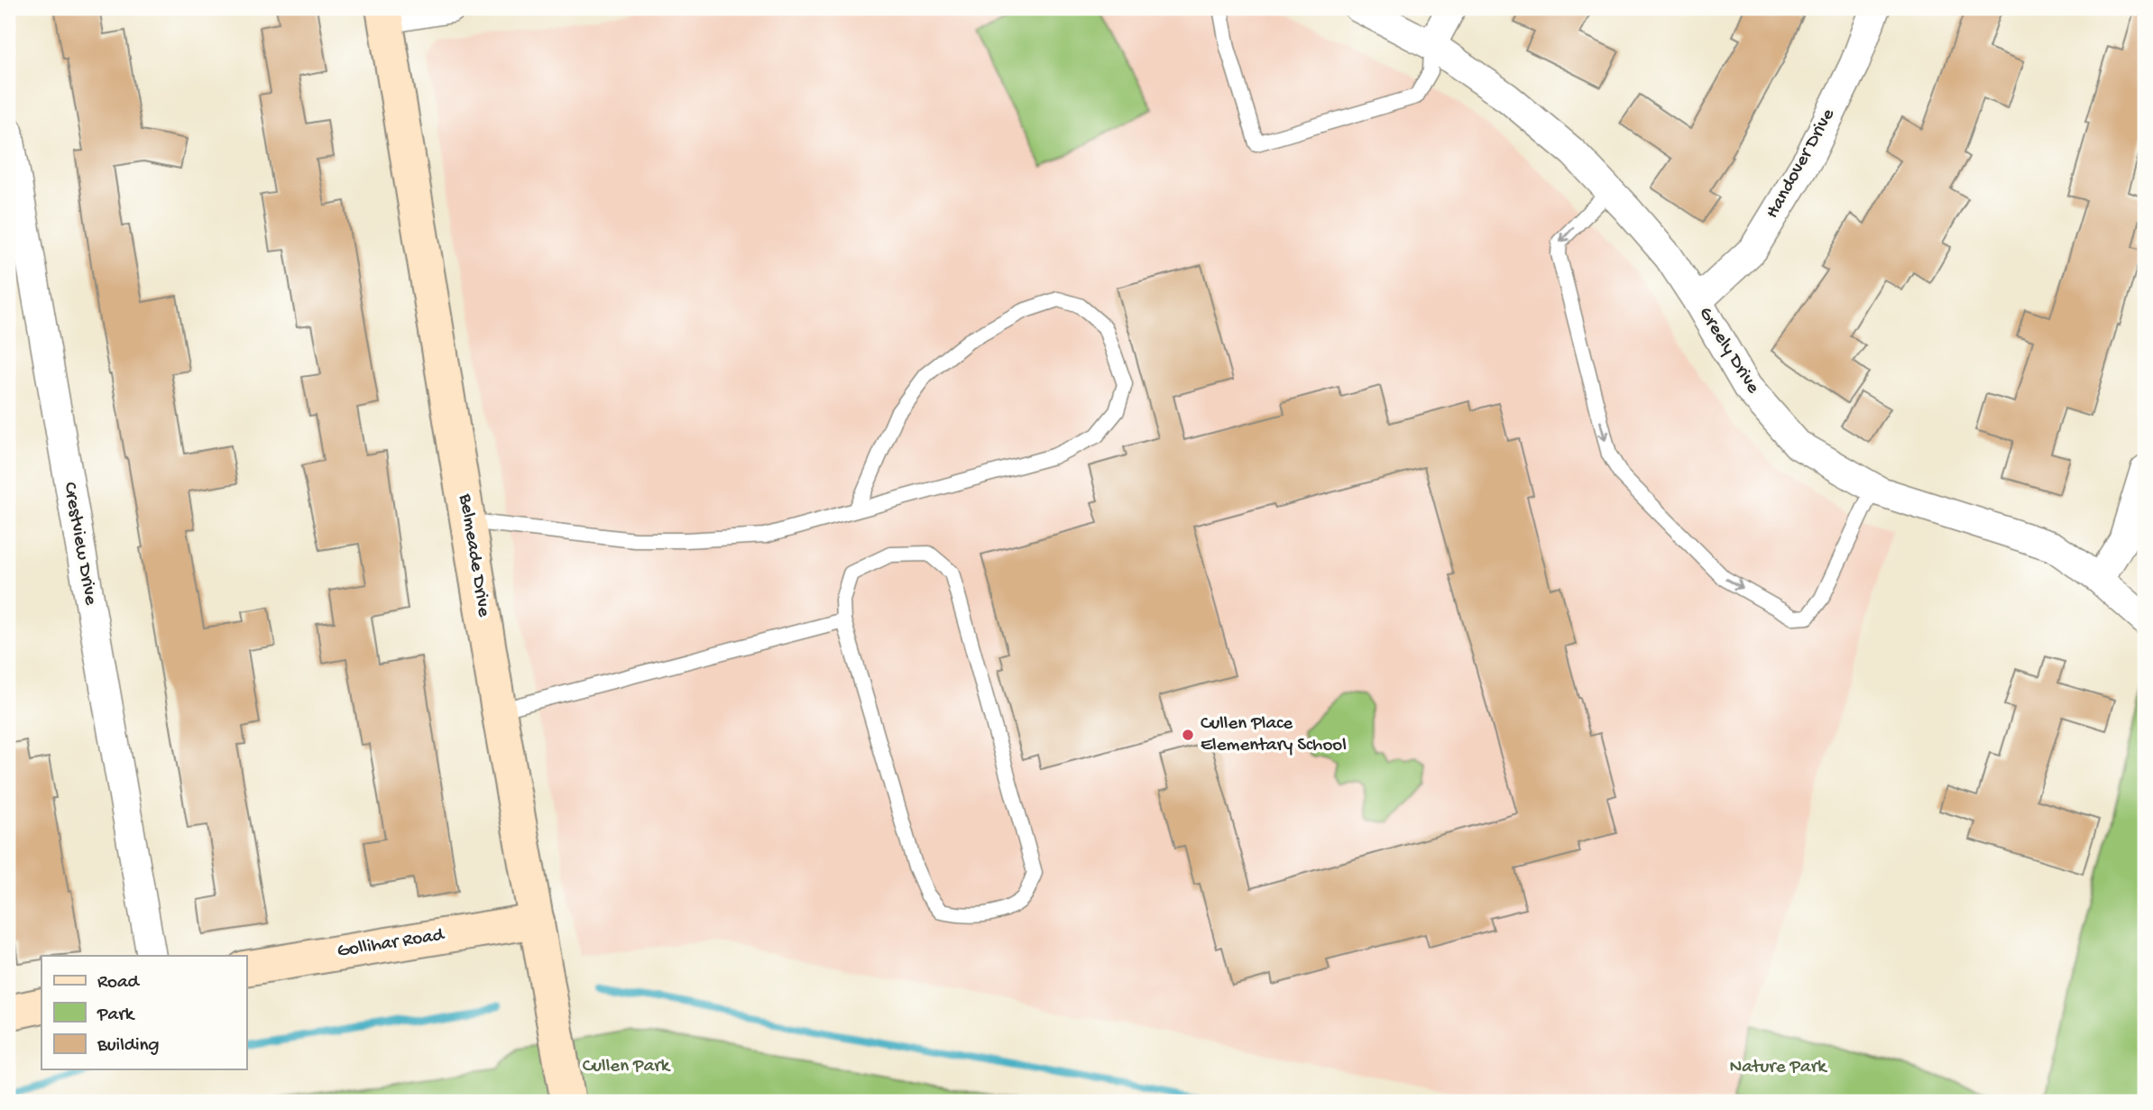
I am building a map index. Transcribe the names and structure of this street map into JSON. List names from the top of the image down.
{
  "streets": {
    "street": [
      "Handover Drive",
      "Greely Drive",
      "Crestview Drive",
      "Belmeade Drive",
      "Gollihar Road"
    ]
  },
  "crossings": [
    ["Handover Drive", "Greely Drive"],
    ["Belmeade Drive", "Gollihar Road"]
  ],
  "parks": ["Cullen Park", "Nature Park"],
  "places": ["Cullen Place Elementary School"],
  "legend": ["Road", "Park", "Building"]
}
